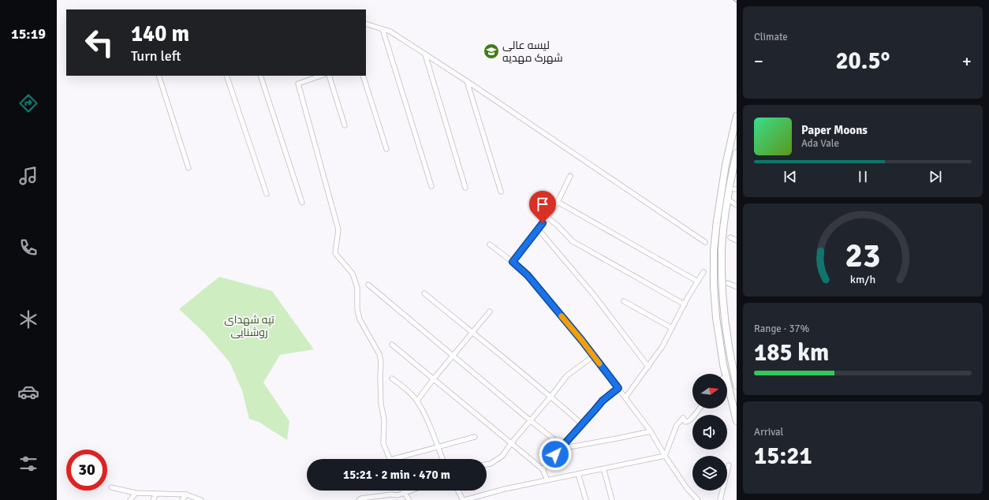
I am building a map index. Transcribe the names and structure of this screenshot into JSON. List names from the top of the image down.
{
  "parks": ["تپه شهدای روشنایی"],
  "places": {
    "school or university": ["لیسه عالی شهرک مهدیه"]
  },
  "north": "right",
  "page": {
    "tabs": "15:19",
    "tile": [
      "Climate",
      ["Range · 37%", "185 km"],
      ["Arrival", "15:21"]
    ],
    "turn": ["140 m", "Turn left"],
    "heat": ["−", "20.5°", "+"],
    "song": ["Paper Moons", "Ada Vale"],
    "limit": "30",
    "trip": "15:21 · 2 min · 470 m",
    "gauge": ["23", "km/h"]
  }
}
